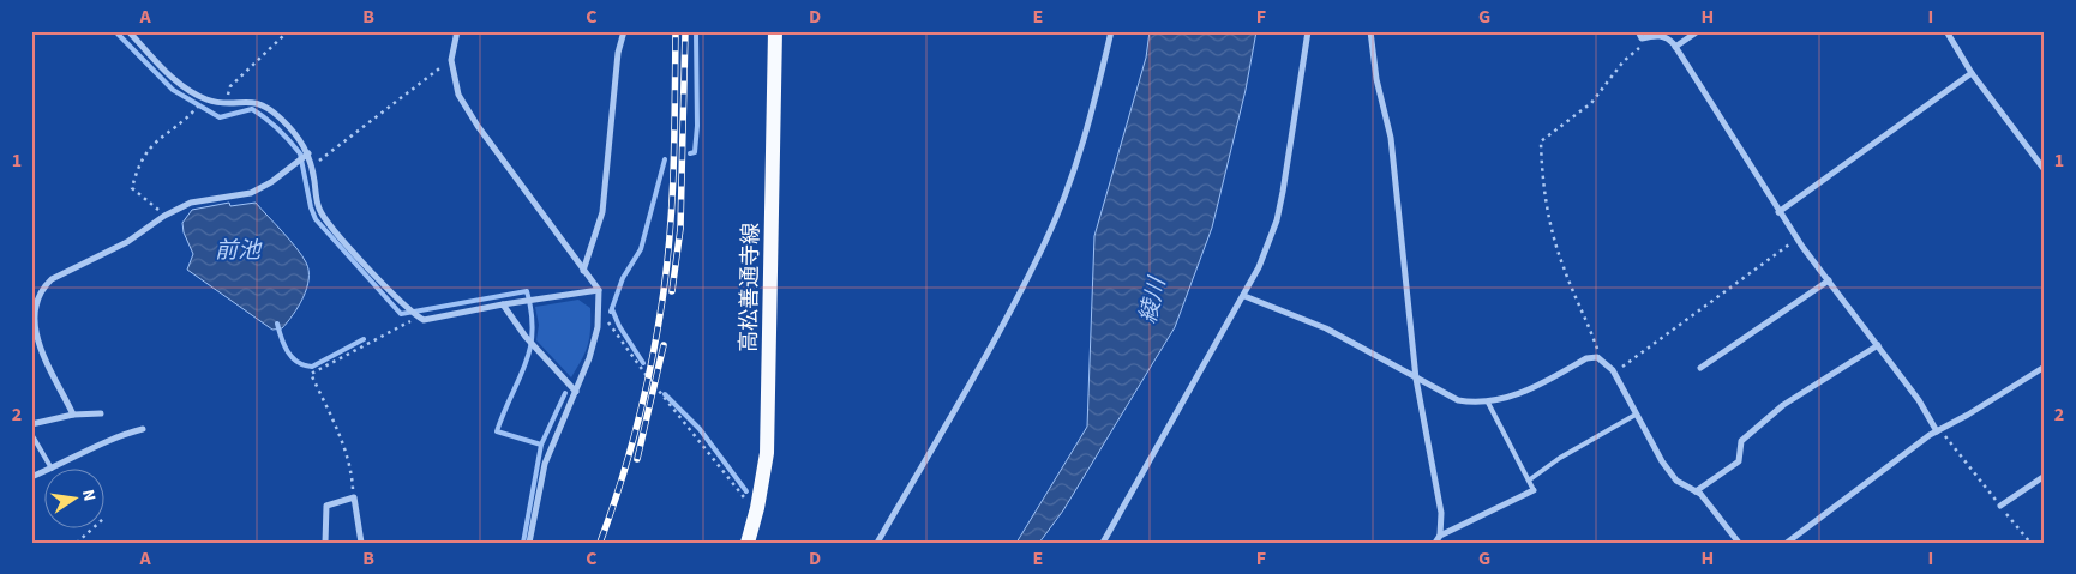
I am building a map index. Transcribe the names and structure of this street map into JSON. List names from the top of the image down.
{
  "streets": {
    "main road": ["高松善通寺線"]
  },
  "water": ["前池", "綾川"],
  "north": "right",
  "grid": {
    "columns": [
      "A",
      "B",
      "C",
      "D",
      "E",
      "F",
      "G",
      "H",
      "I"
    ],
    "rows": ["1", "2"]
  }
}
